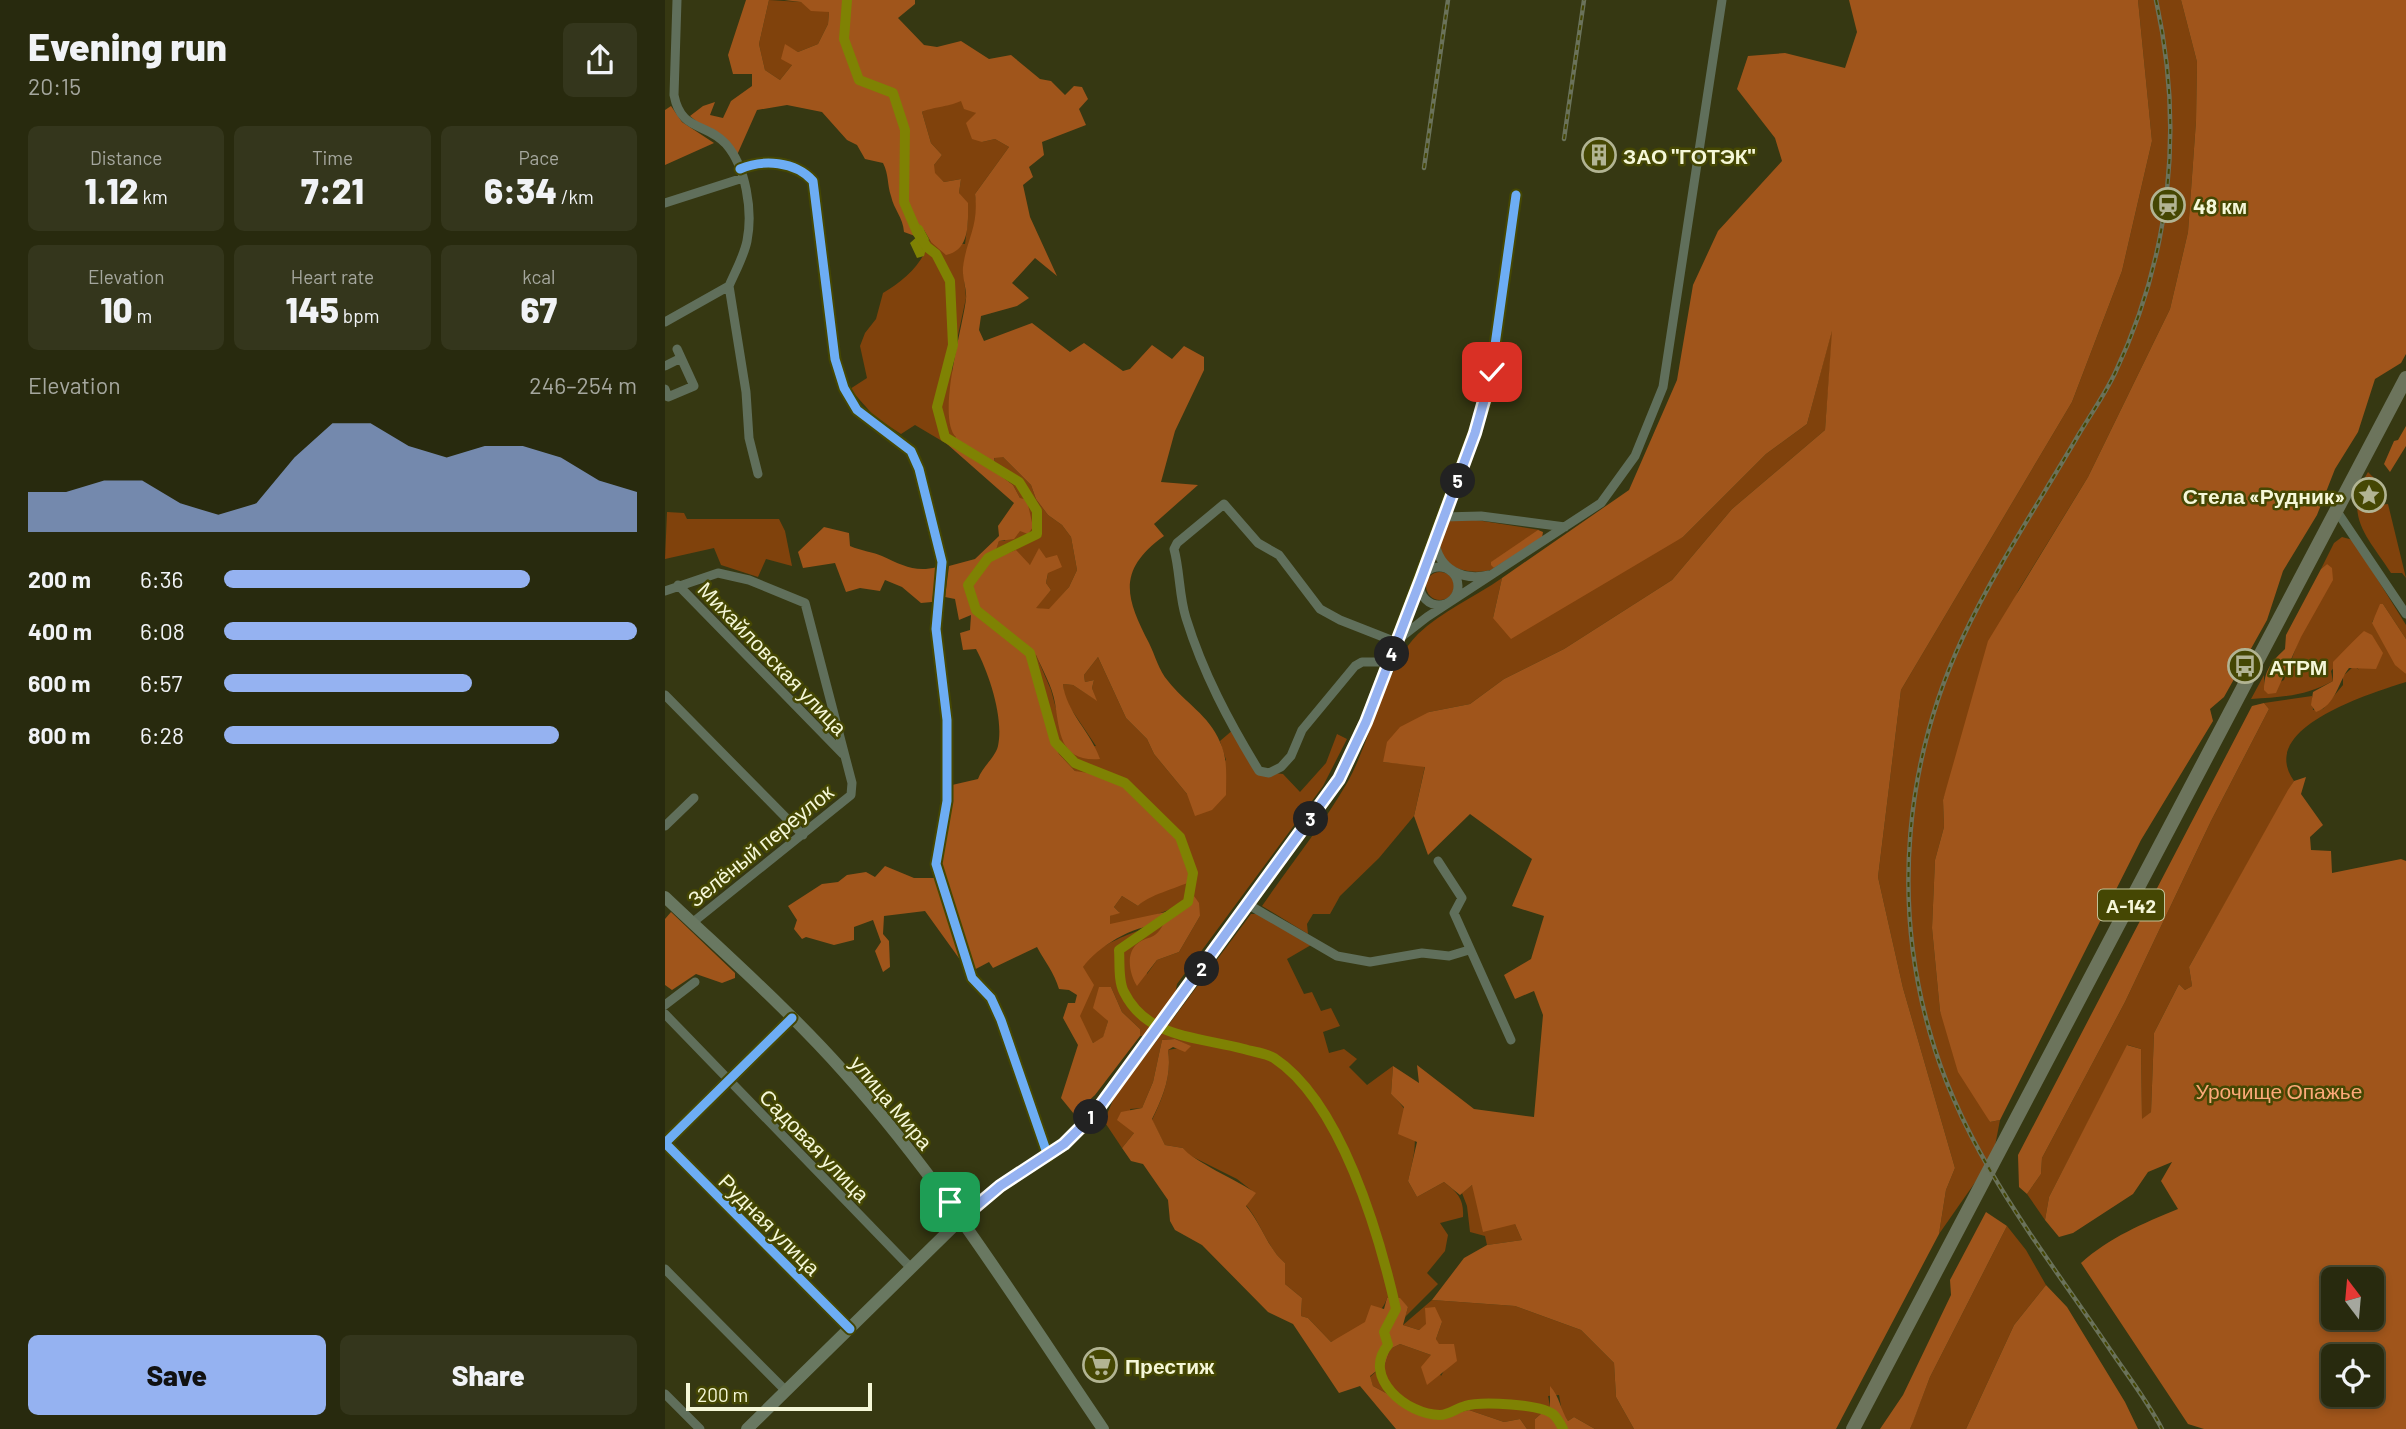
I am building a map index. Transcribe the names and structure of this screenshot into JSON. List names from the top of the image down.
{
  "streets": {
    "highway": ["А-142"],
    "main road": ["улица Мира"],
    "street": [
      "Михайловская улица",
      "Зелёный переулок",
      "Садовая улица",
      "Рудная улица"
    ]
  },
  "crossings": [
    ["Михайловская улица", "Зелёный переулок"],
    ["Зелёный переулок", "улица Мира"]
  ],
  "parks": ["Урочище Опажье"],
  "places": {
    "building": ["ЗАО \"ГОТЭК\""],
    "station": ["48 км"],
    "place": ["Стела «Рудник»"],
    "bus stop": ["АТРМ"],
    "supermarket": ["Престиж"]
  },
  "scale_bar": "200 m",
  "north": "top",
  "page": {
    "heading": ["Evening run", "20:15"],
    "stats": [
      ["Distance", "1.12 km"],
      ["Time", "7:21"],
      ["Pace", "6:34 /km"],
      ["Elevation", "10 m"],
      ["Heart rate", "145 bpm"],
      ["kcal", "67"]
    ],
    "chart": ["Elevation", "246–254 m"],
    "pins": [
      "5",
      "4",
      "3",
      "2",
      "1"
    ],
    "list": [
      {
        "name": "200 m",
        "note": "6:36"
      },
      {
        "name": "400 m",
        "note": "6:08"
      },
      {
        "name": "600 m",
        "note": "6:57"
      },
      {
        "name": "800 m",
        "note": "6:28"
      }
    ],
    "buttons": ["Save", "Share"],
    "scale": "200 m"
  }
}
